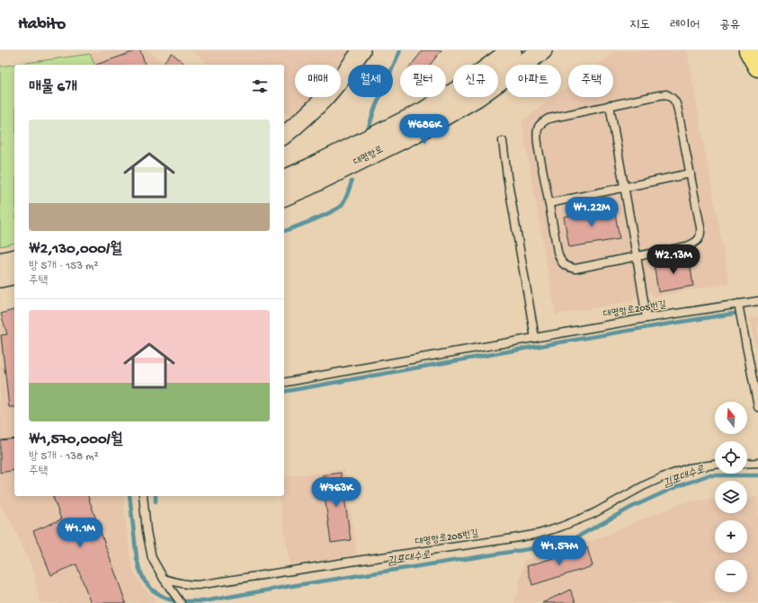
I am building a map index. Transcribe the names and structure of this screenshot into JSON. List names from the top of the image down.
{
  "streets": {
    "main road": ["대명항로"],
    "lane": ["대명항로205번길"]
  },
  "water": ["김포대수로"],
  "north": "top",
  "page": {
    "header": "Habito",
    "nav": ["지도", "레이어", "공유"],
    "chip": [
      "매매",
      "월세",
      "필터",
      "신규",
      "아파트",
      "주택"
    ],
    "heading": "매물 6개",
    "list": [
      {
        "name": "₩2,130,000/월",
        "note": "방 5개 · 153 m² · 주택"
      },
      {
        "name": "₩1,570,000/월",
        "note": "방 5개 · 138 m² · 주택"
      }
    ],
    "price": [
      "₩686K",
      "₩1.22M",
      "₩2.13M",
      "₩763K",
      "₩1.1M",
      "₩1.57M"
    ],
    "map_buttons": ["+", "−"]
  }
}
